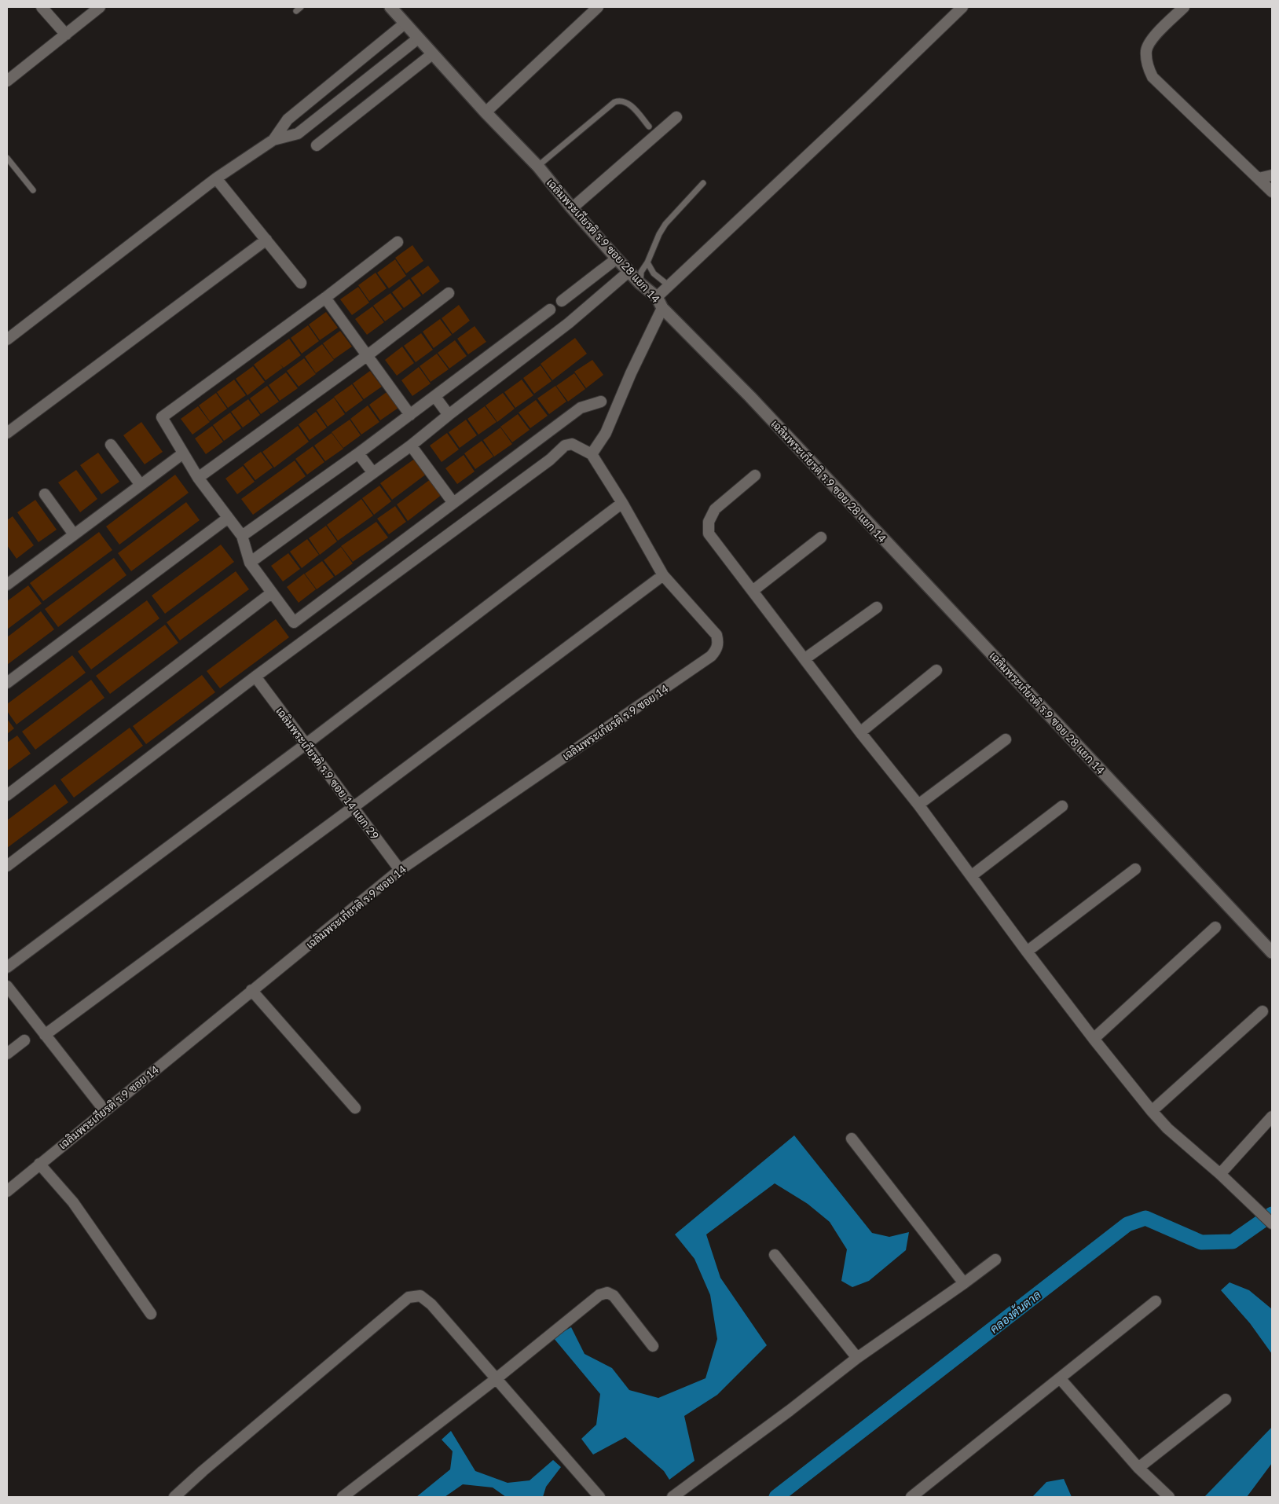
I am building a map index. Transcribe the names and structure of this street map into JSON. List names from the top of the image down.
{
  "streets": {
    "street": ["เฉลิมพระเกียรติ ร.9 ซอย 28 แยก 14", "เฉลิมพระเกียรติ ร.9 ซอย 14", "เฉลิมพระเกียรติ ร.9 ซอย 14 แยก 29"]
  },
  "crossings": [
    ["เฉลิมพระเกียรติ ร.9 ซอย 14", "เฉลิมพระเกียรติ ร.9 ซอย 14 แยก 29"]
  ],
  "water": ["คลองต้นตาล"]
}
